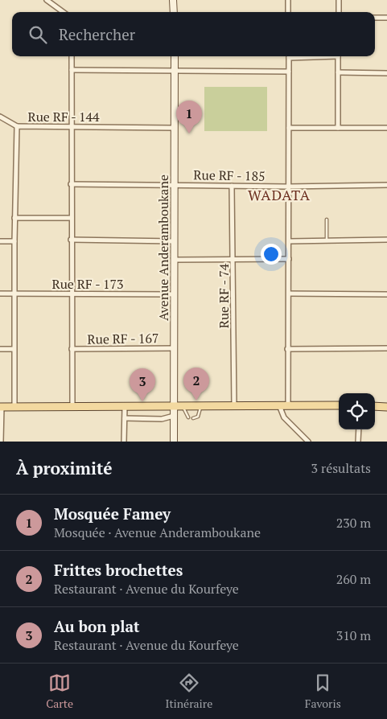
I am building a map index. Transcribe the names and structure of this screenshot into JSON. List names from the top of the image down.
{
  "streets": {
    "street": [
      "Rue RF - 144",
      "Rue RF - 185",
      "Avenue Anderamboukane",
      "Rue RF - 173",
      "Rue RF - 74",
      "Rue RF - 167"
    ]
  },
  "crossings": [
    ["Rue RF - 144", "Avenue Anderamboukane"],
    ["Rue RF - 144", "Rue RF - 173"],
    ["Rue RF - 185", "Avenue Anderamboukane"],
    ["Rue RF - 185", "Rue RF - 74"],
    ["Avenue Anderamboukane", "Rue RF - 173"],
    ["Avenue Anderamboukane", "Rue RF - 167"]
  ],
  "districts": ["WADATA"],
  "page": {
    "search": "Rechercher",
    "pins": ["1", "2", "3"],
    "heading": ["À proximité", "3 résultats"],
    "list": [
      {
        "mark": "1",
        "name": "Mosquée Famey",
        "note": "Mosquée · Avenue Anderamboukane",
        "value": "230 m"
      },
      {
        "mark": "2",
        "name": "Frittes brochettes",
        "note": "Restaurant · Avenue du Kourfeye",
        "value": "260 m"
      },
      {
        "mark": "3",
        "name": "Au bon plat",
        "note": "Restaurant · Avenue du Kourfeye",
        "value": "310 m"
      }
    ],
    "nav": ["Carte", "Itinéraire", "Favoris"]
  }
}
